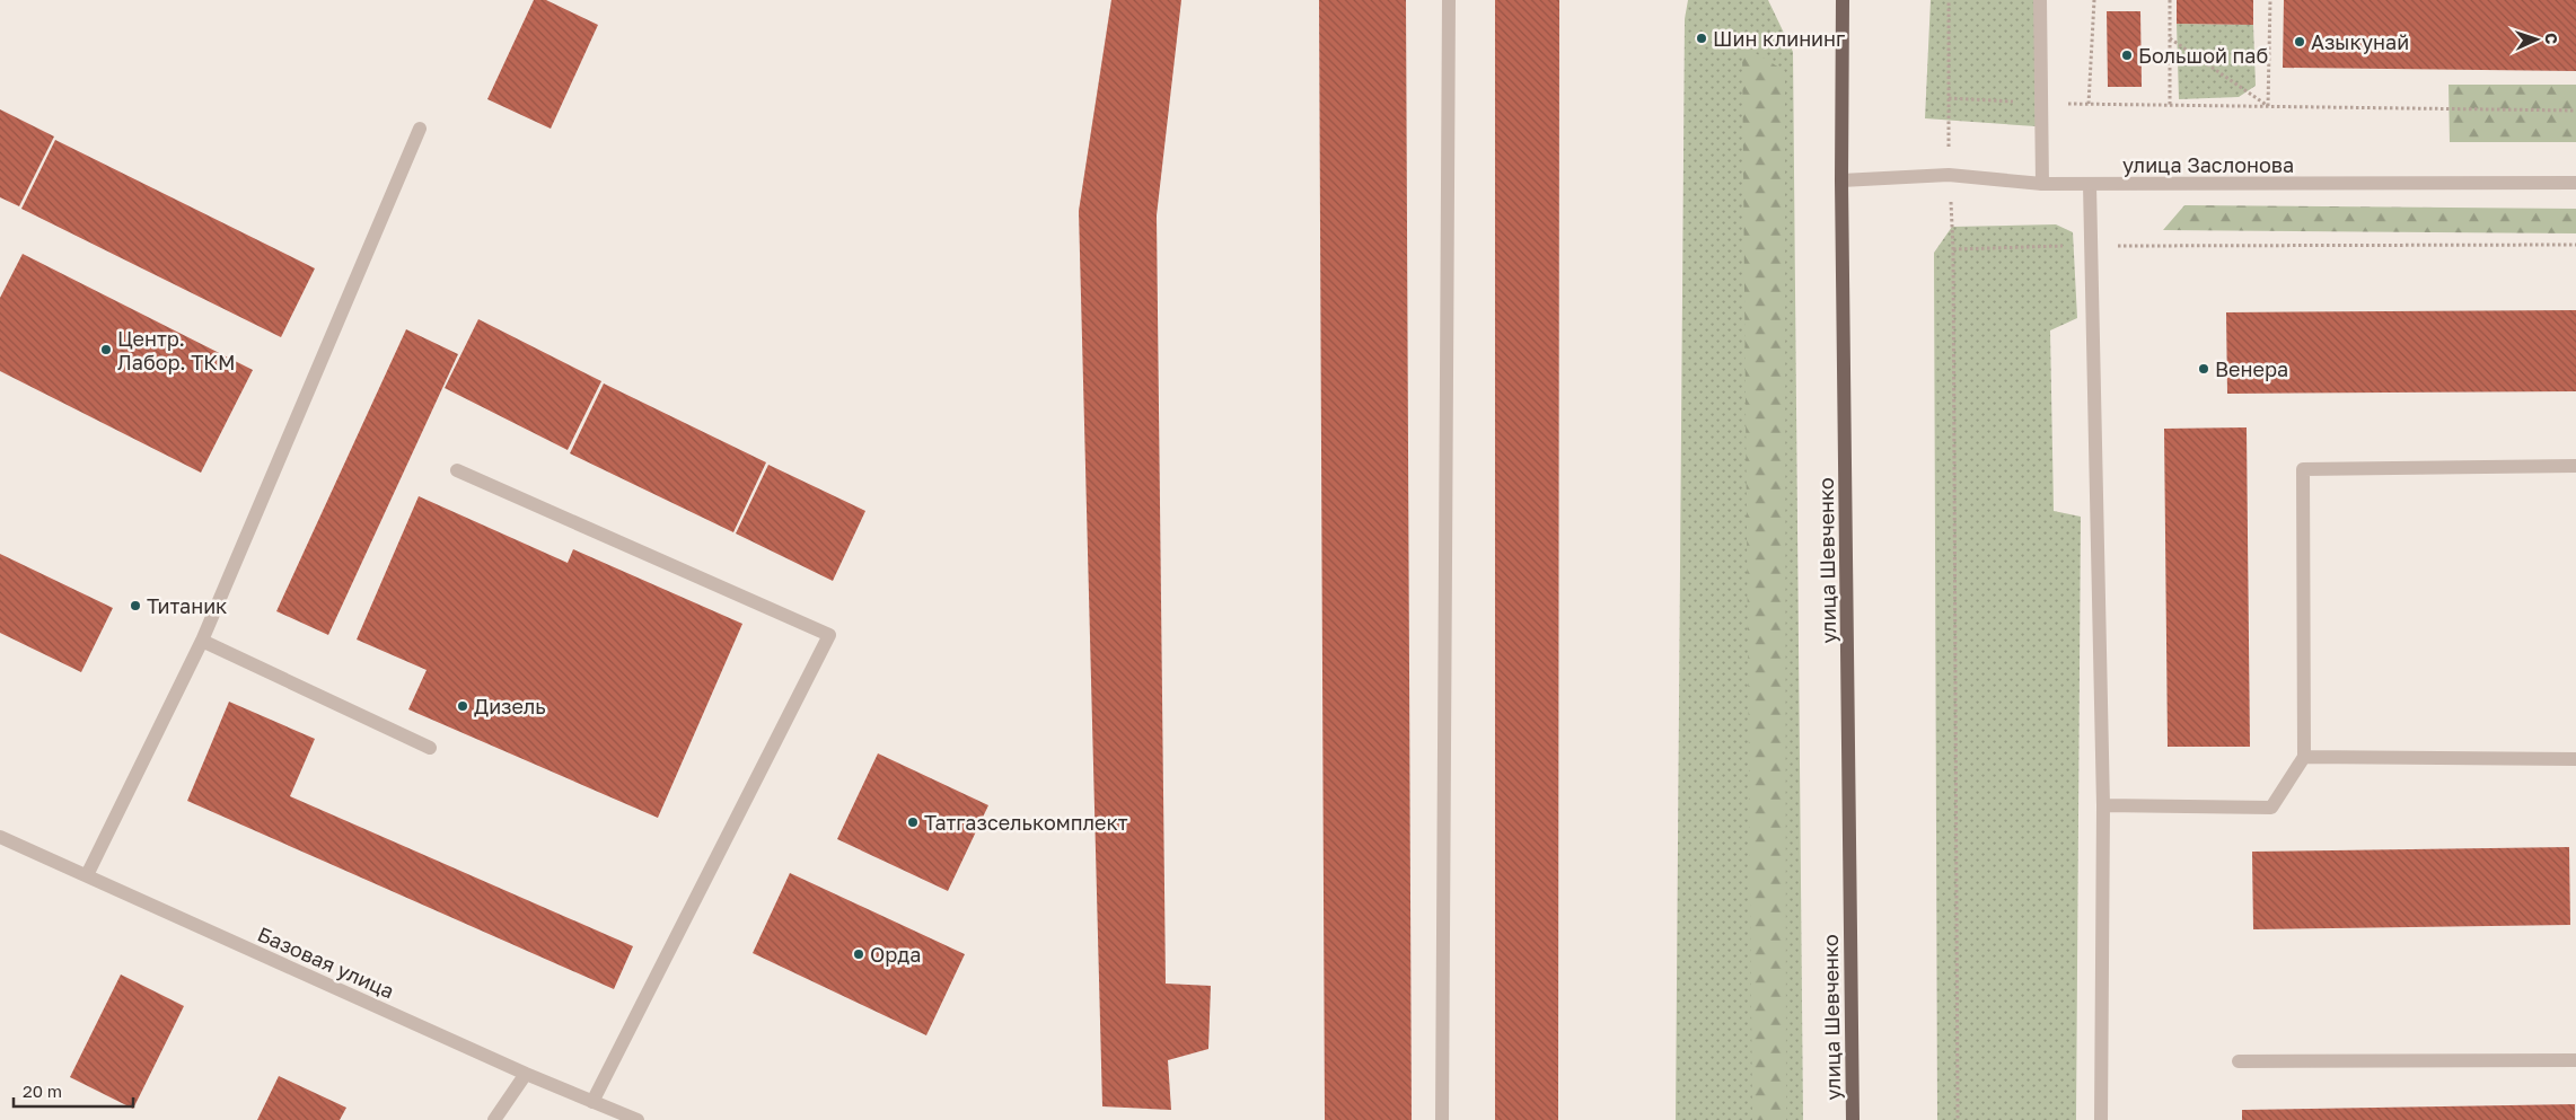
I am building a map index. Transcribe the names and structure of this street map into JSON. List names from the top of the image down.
{
  "streets": {
    "main road": ["улица Шевченко"],
    "street": ["улица Заслонова", "Базовая улица"]
  },
  "crossings": [
    ["улица Заслонова", "улица Шевченко"]
  ],
  "places": [
    "Шин клининг",
    "Азыкунай",
    "Большой паб",
    "Центр. Лабор. ТКМ",
    "Венера",
    "Титаник",
    "Дизель",
    "Татгазселькомплект",
    "Орда"
  ],
  "scale_bar": "20 m",
  "north": "right"
}
